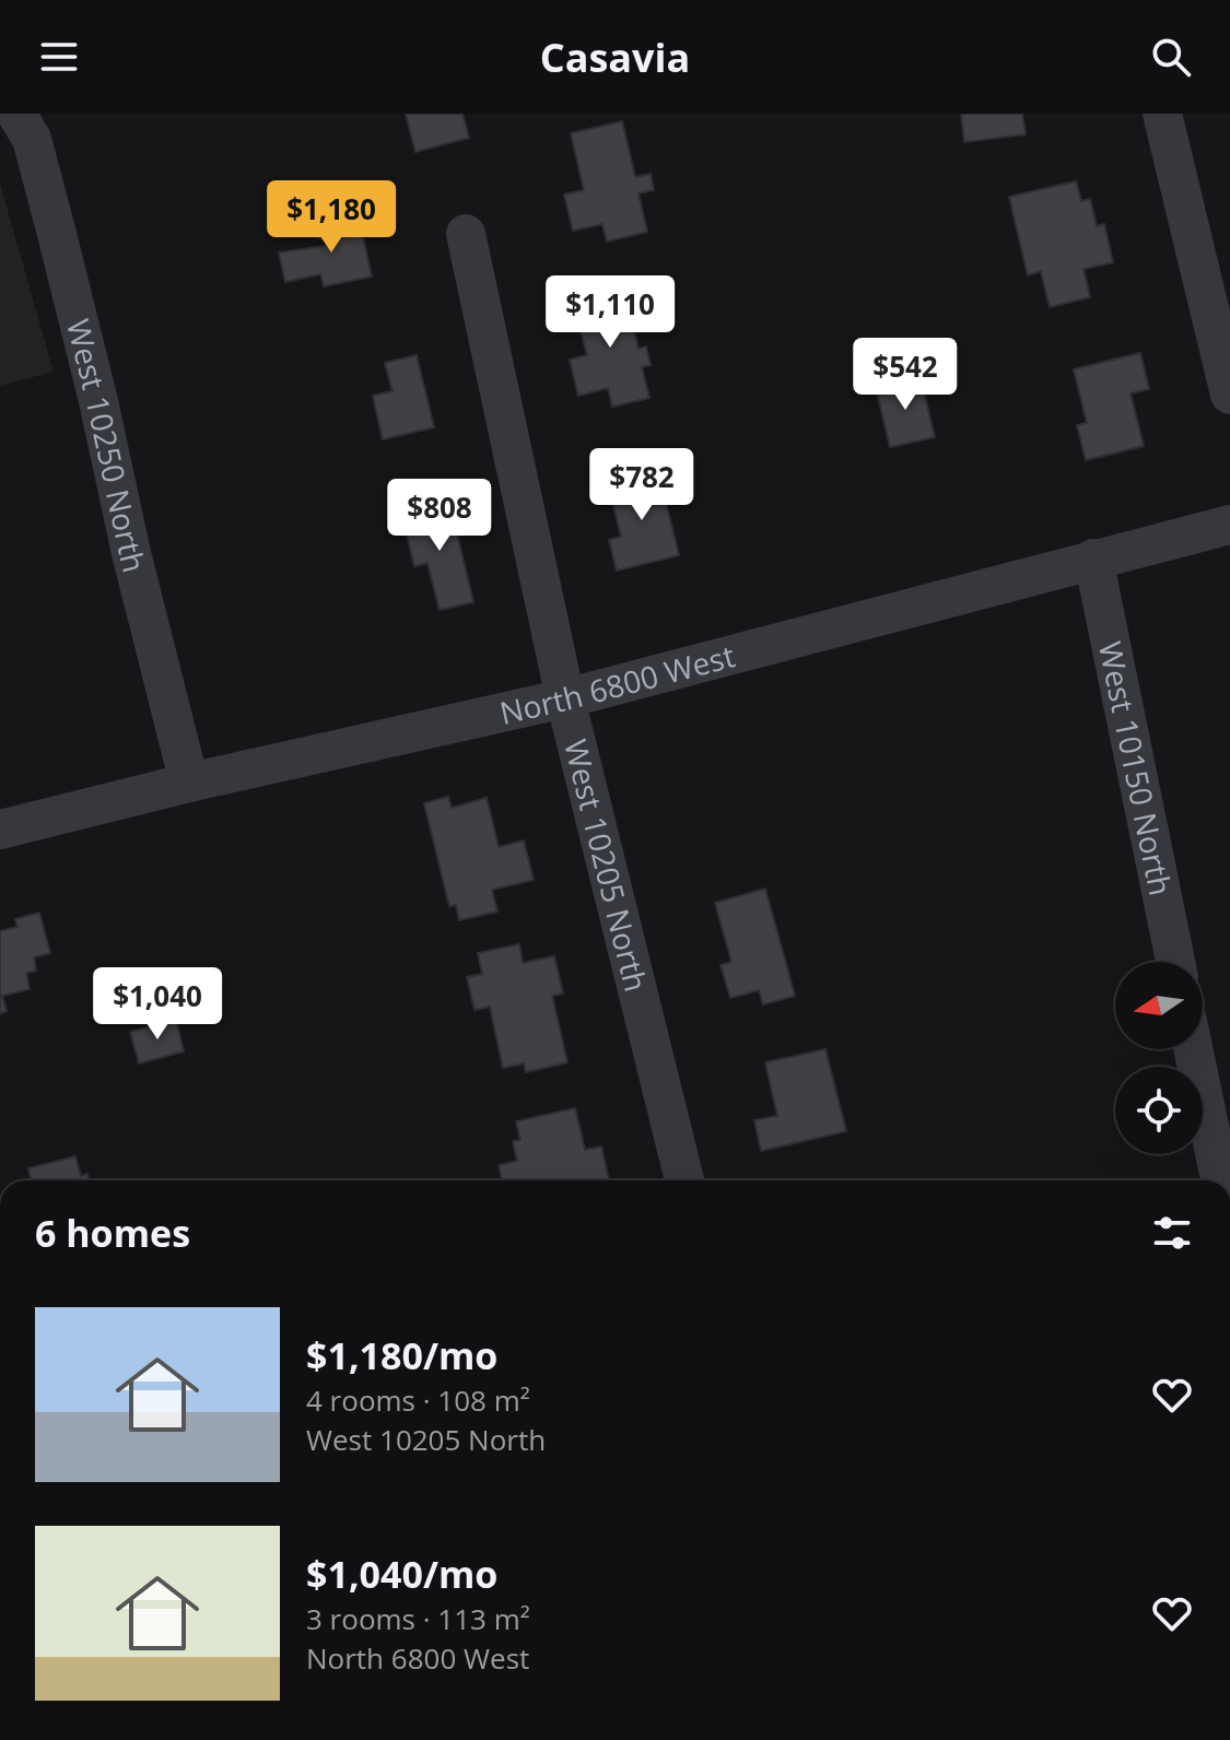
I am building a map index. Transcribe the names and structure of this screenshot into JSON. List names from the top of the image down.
{
  "streets": {
    "street": [
      "West 10250 North",
      "North 6800 West",
      "West 10150 North",
      "West 10205 North"
    ]
  },
  "crossings": [
    ["West 10250 North", "North 6800 West"],
    ["North 6800 West", "West 10150 North"],
    ["North 6800 West", "West 10205 North"]
  ],
  "north": "left",
  "page": {
    "header": "Casavia",
    "price": [
      "$1,180",
      "$1,110",
      "$542",
      "$782",
      "$808",
      "$1,040"
    ],
    "heading": "6 homes",
    "list": [
      {
        "name": "$1,180/mo",
        "note": "4 rooms · 108 m² · West 10205 North"
      },
      {
        "name": "$1,040/mo",
        "note": "3 rooms · 113 m² · North 6800 West"
      }
    ]
  }
}
